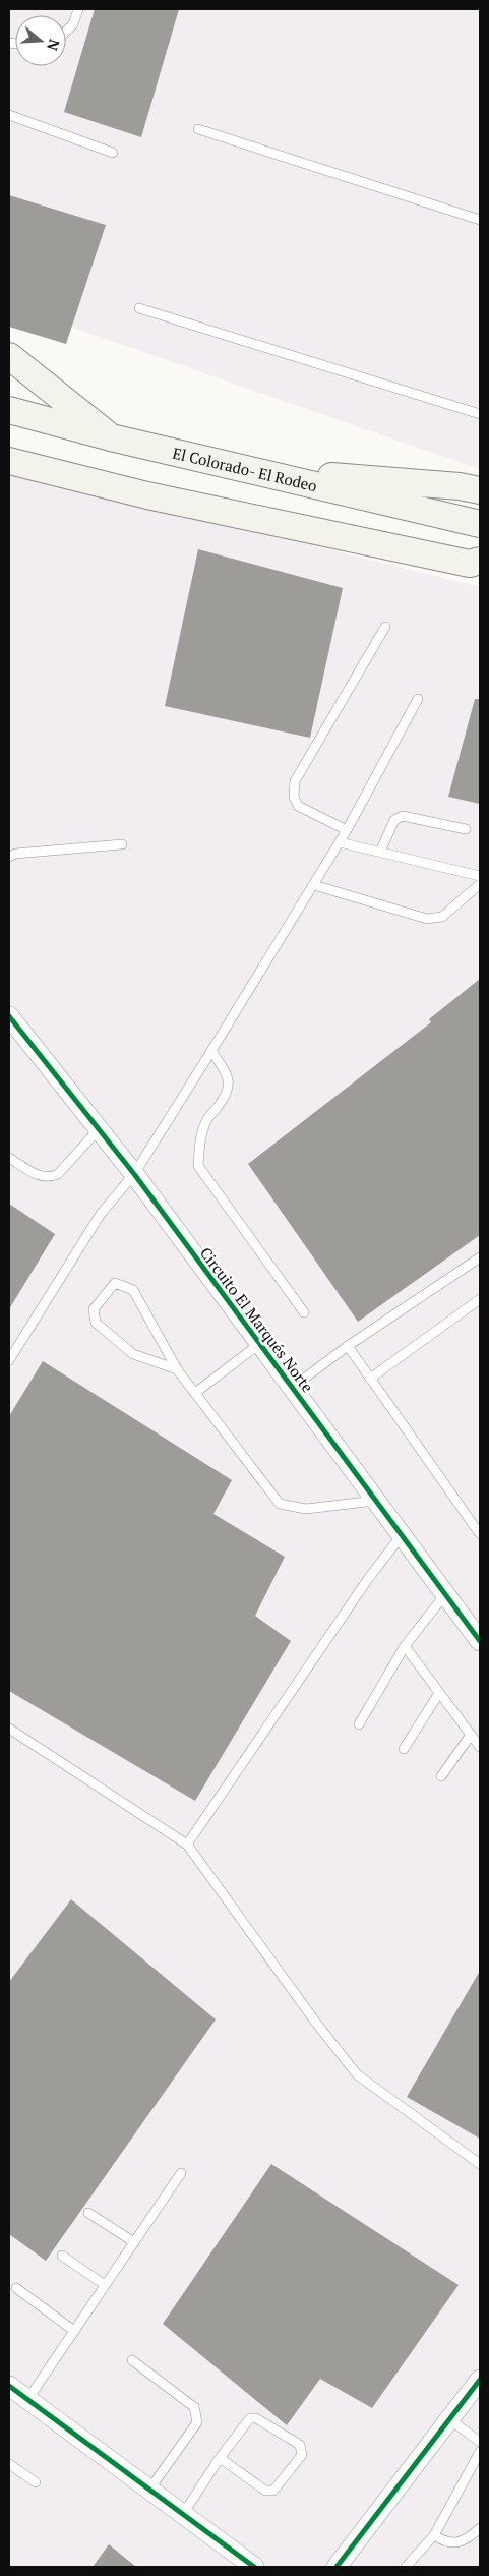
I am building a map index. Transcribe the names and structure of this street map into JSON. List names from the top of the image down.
{
  "streets": {
    "main road": ["El Colorado- El Rodeo"],
    "street": ["Circuito El Marqués Norte"]
  },
  "north": "right"
}
